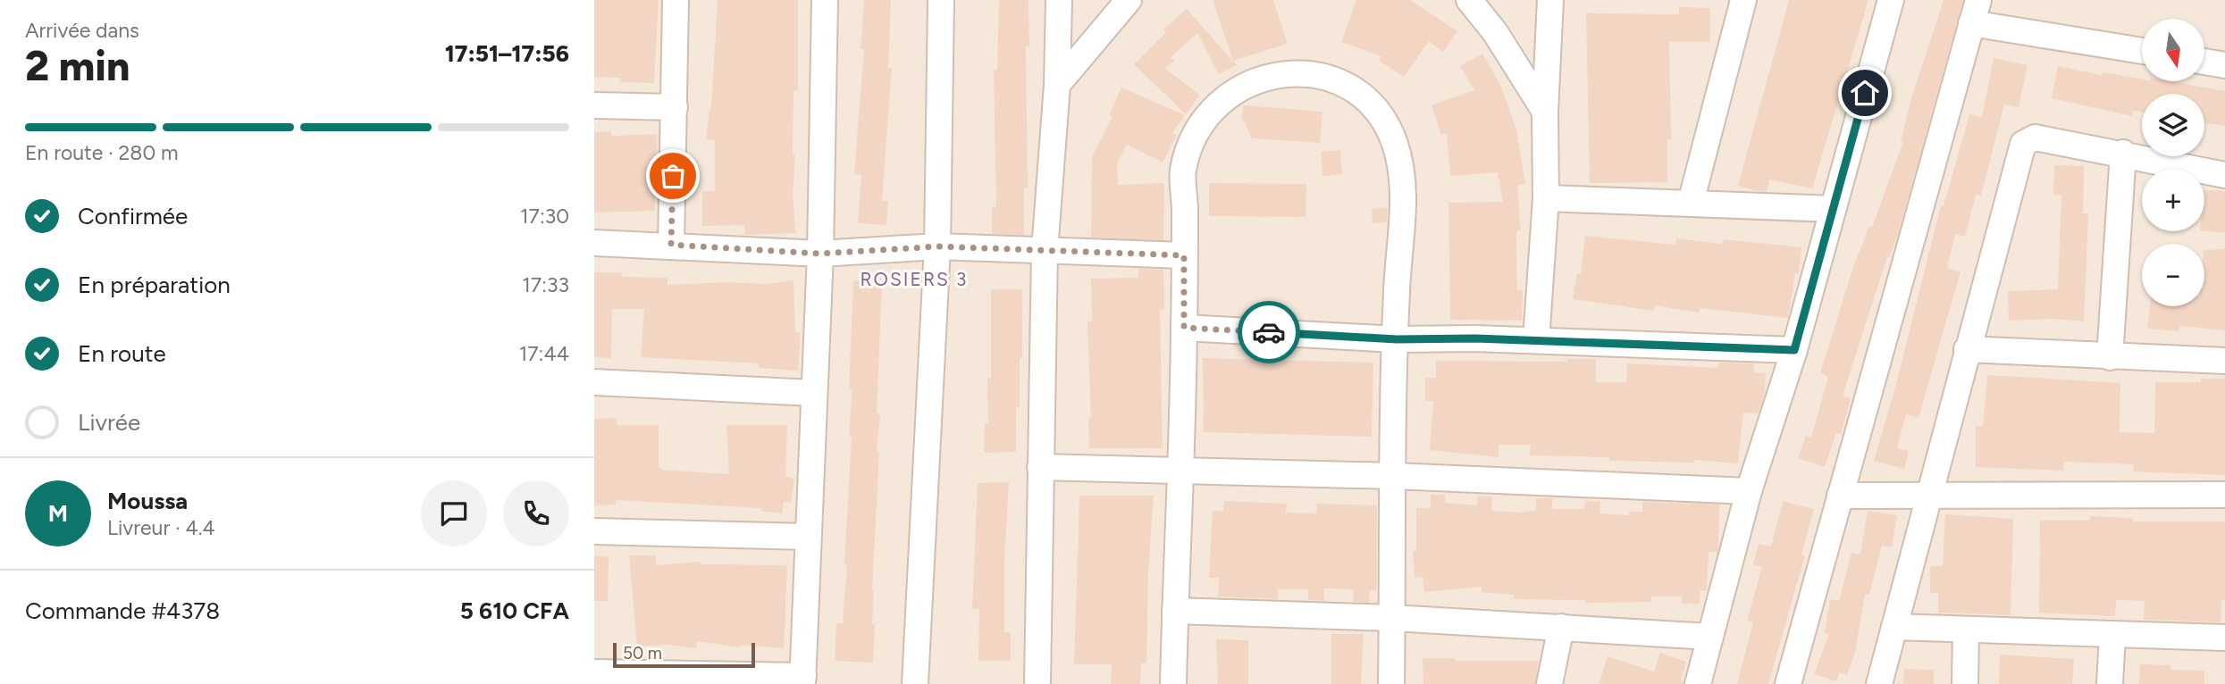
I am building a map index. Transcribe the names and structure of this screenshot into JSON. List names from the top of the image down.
{
  "districts": ["ROSIERS 3"],
  "scale_bar": "50 m",
  "north": "bottom",
  "page": {
    "heading": ["2 min", "Arrivée dans", "17:51–17:56"],
    "panel": [
      "Moussa",
      "Livreur · 4.4",
      "Commande #4378",
      "5 610 CFA"
    ],
    "map_buttons": ["+", "−"],
    "bar": "En route · 280 m",
    "list": [
      ["Confirmée", "17:30"],
      ["En préparation", "17:33"],
      ["En route", "17:44"],
      "Livrée"
    ],
    "round": "M",
    "scale": "50 m"
  }
}
